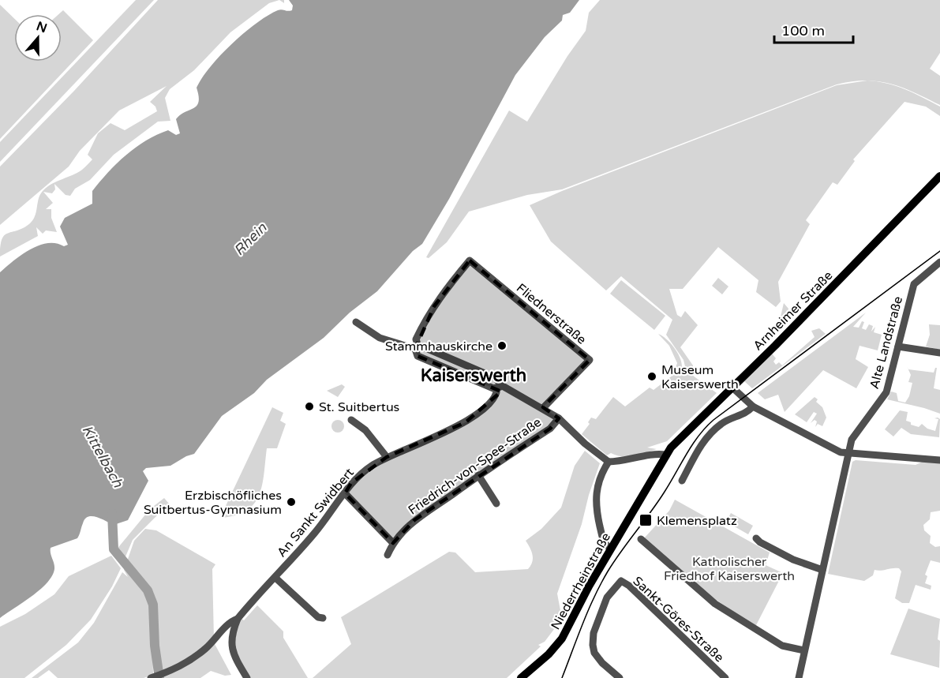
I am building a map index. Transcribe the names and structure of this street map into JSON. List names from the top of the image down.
{
  "streets": {
    "main road": ["Arnheimer Straße", "Niederrheinstraße"],
    "street": [
      "Fliednerstraße",
      "Alte Landstraße",
      "Friedrich-von-Spee-Straße",
      "An Sankt Swidbert",
      "Sankt-Göres-Straße"
    ]
  },
  "crossings": [
    ["Arnheimer Straße", "Niederrheinstraße"]
  ],
  "districts": ["Kaiserswerth"],
  "water": ["Rhein", "Kittelbach"],
  "parks": ["Katholischer Friedhof Kaiserswerth"],
  "places": {
    "other": [
      "Stammhauskirche",
      "Museum Kaiserswerth",
      "St. Suitbertus",
      "Erzbischöfliches Suitbertus-Gymnasium"
    ],
    "transit": ["Klemensplatz"]
  },
  "scale_bar": "100 m",
  "north": "top"
}
